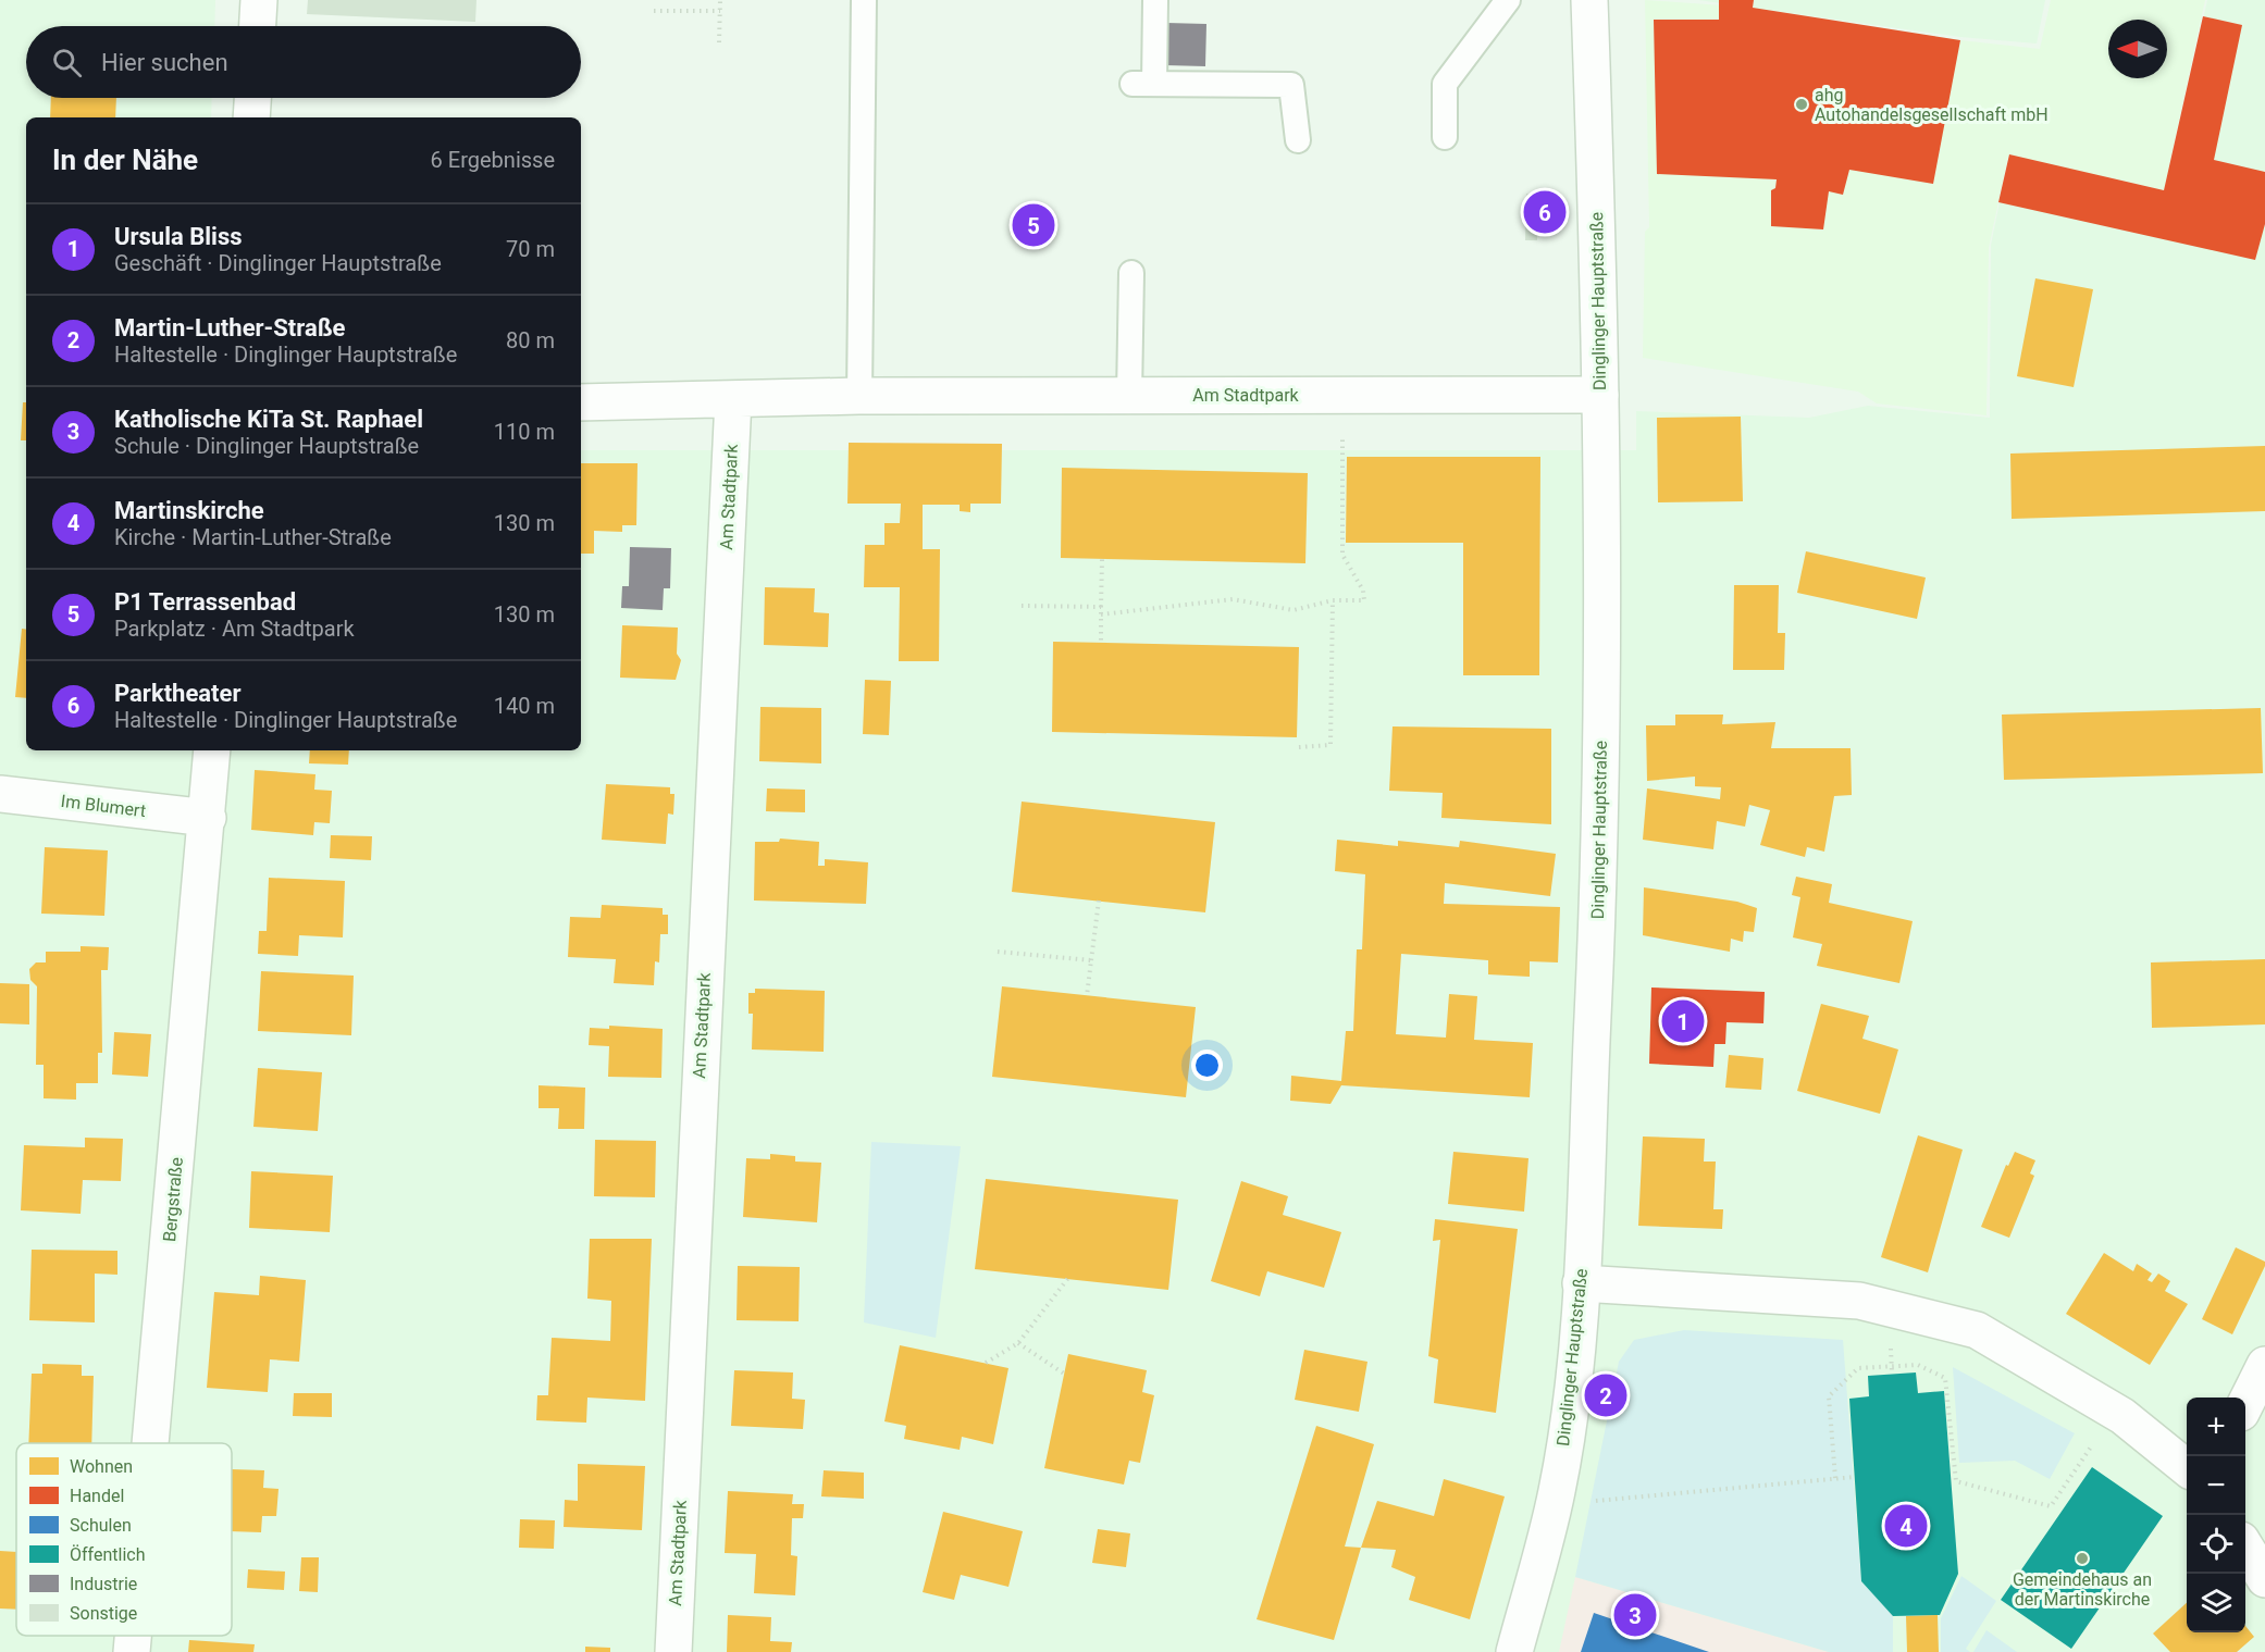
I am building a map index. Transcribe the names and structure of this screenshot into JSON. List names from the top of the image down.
{
  "streets": {
    "street": [
      "Dinglinger Hauptstraße",
      "Am Stadtpark",
      "Im Blumert",
      "Bergstraße"
    ]
  },
  "crossings": [
    ["Dinglinger Hauptstraße", "Am Stadtpark"],
    ["Im Blumert", "Bergstraße"]
  ],
  "places": ["ahg Autohandelsgesellschaft mbH", "Gemeindehaus an der Martinskirche"],
  "legend": [
    "Wohnen",
    "Handel",
    "Schulen",
    "Öffentlich",
    "Industrie",
    "Sonstige"
  ],
  "north": "left",
  "page": {
    "search": "Hier suchen",
    "heading": ["In der Nähe", "6 Ergebnisse"],
    "pins": [
      "6",
      "5",
      "1",
      "2",
      "4",
      "3"
    ],
    "list": [
      {
        "mark": "1",
        "name": "Ursula Bliss",
        "note": "Geschäft · Dinglinger Hauptstraße",
        "value": "70 m"
      },
      {
        "mark": "2",
        "name": "Martin-Luther-Straße",
        "note": "Haltestelle · Dinglinger Hauptstraße",
        "value": "80 m"
      },
      {
        "mark": "3",
        "name": "Katholische KiTa St. Raphael",
        "note": "Schule · Dinglinger Hauptstraße",
        "value": "110 m"
      },
      {
        "mark": "4",
        "name": "Martinskirche",
        "note": "Kirche · Martin-Luther-Straße",
        "value": "130 m"
      },
      {
        "mark": "5",
        "name": "P1 Terrassenbad",
        "note": "Parkplatz · Am Stadtpark",
        "value": "130 m"
      },
      {
        "mark": "6",
        "name": "Parktheater",
        "note": "Haltestelle · Dinglinger Hauptstraße",
        "value": "140 m"
      }
    ],
    "map_buttons": ["+", "−"]
  }
}
